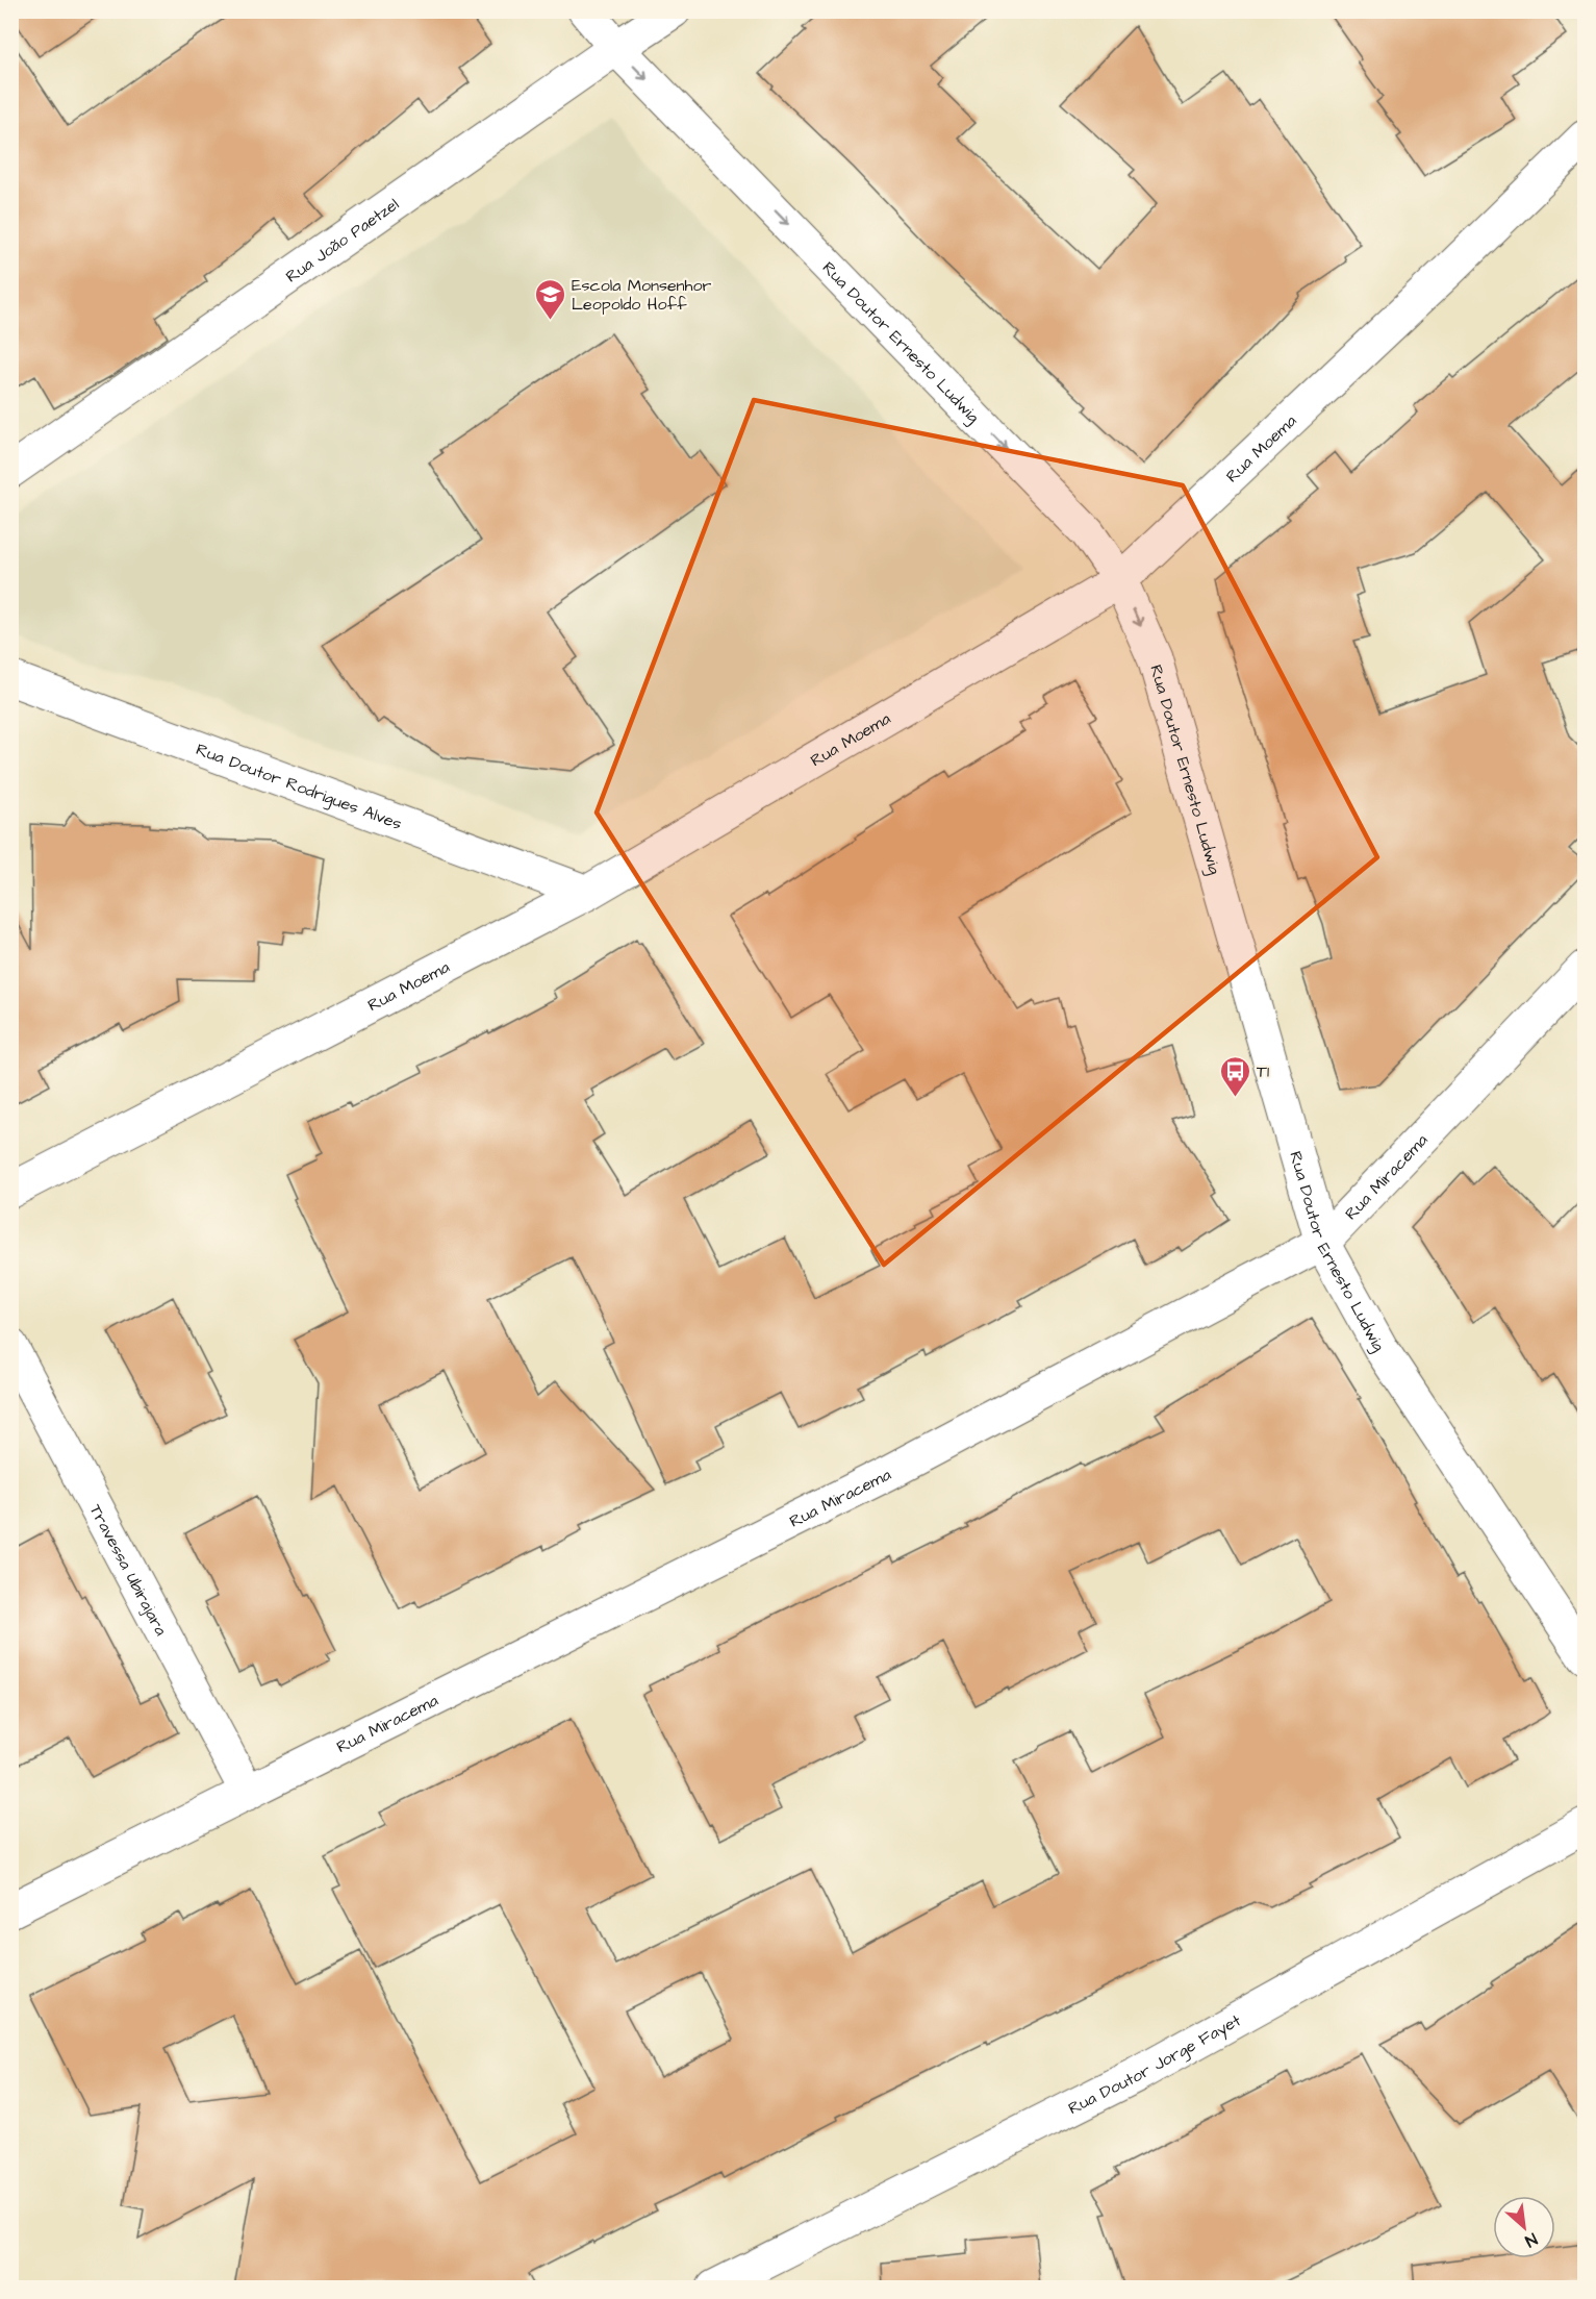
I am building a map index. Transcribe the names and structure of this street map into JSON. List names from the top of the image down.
{
  "streets": {
    "street": [
      "Rua João Paetzel",
      "Rua Doutor Ernesto Ludwig",
      "Rua Moema",
      "Rua Doutor Rodrigues Alves",
      "Rua Miracema",
      "Travessa Ubirajara",
      "Rua Doutor Jorge Fayet"
    ]
  },
  "crossings": [
    ["Rua João Paetzel", "Rua Doutor Ernesto Ludwig"],
    ["Rua Doutor Ernesto Ludwig", "Rua Moema"],
    ["Rua Doutor Ernesto Ludwig", "Rua Miracema"],
    ["Rua Moema", "Rua Doutor Rodrigues Alves"],
    ["Rua Miracema", "Travessa Ubirajara"]
  ],
  "one_way": ["Rua Doutor Ernesto Ludwig"],
  "places": {
    "school or university": ["Escola Monsenhor Leopoldo Hoff"],
    "bus stop": ["T1"]
  },
  "north": "bottom right"
}
